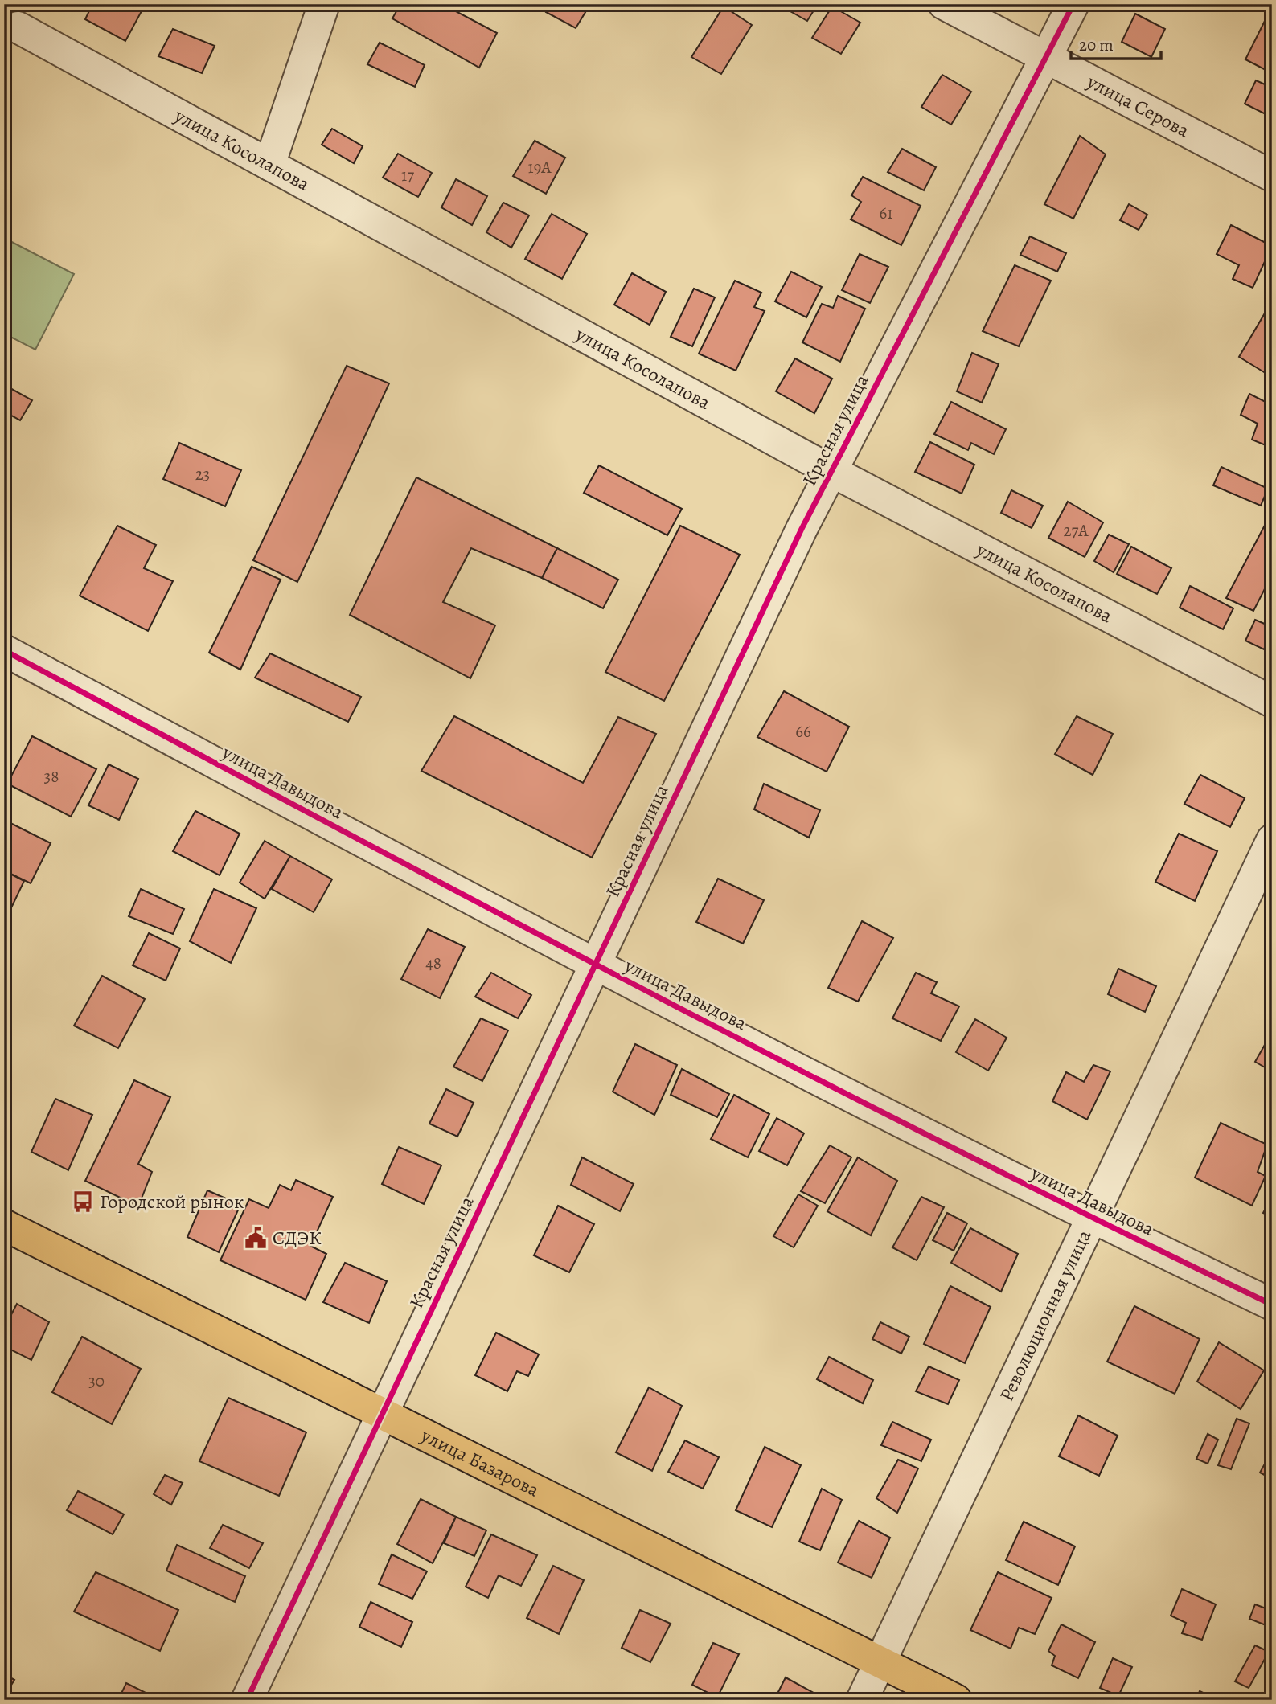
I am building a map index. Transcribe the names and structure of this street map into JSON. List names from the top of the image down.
{
  "streets": {
    "main road": ["улица Базарова"],
    "street": [
      "улица Серова",
      "улица Косолапова",
      "Красная улица",
      "улица Давыдова",
      "Революционная улица"
    ]
  },
  "crossings": [
    ["улица Серова", "Красная улица"],
    ["улица Косолапова", "Красная улица"],
    ["Красная улица", "улица Давыдова"],
    ["Красная улица", "улица Базарова"],
    ["улица Давыдова", "Революционная улица"],
    ["Революционная улица", "улица Базарова"]
  ],
  "places": {
    "bus stop": ["Городской рынок"],
    "public building": ["СДЭК"]
  },
  "house_numbers": [
    "19А",
    "17",
    "61",
    "23",
    "27А",
    "66",
    "38",
    "48",
    "30"
  ],
  "scale_bar": "20 m"
}
